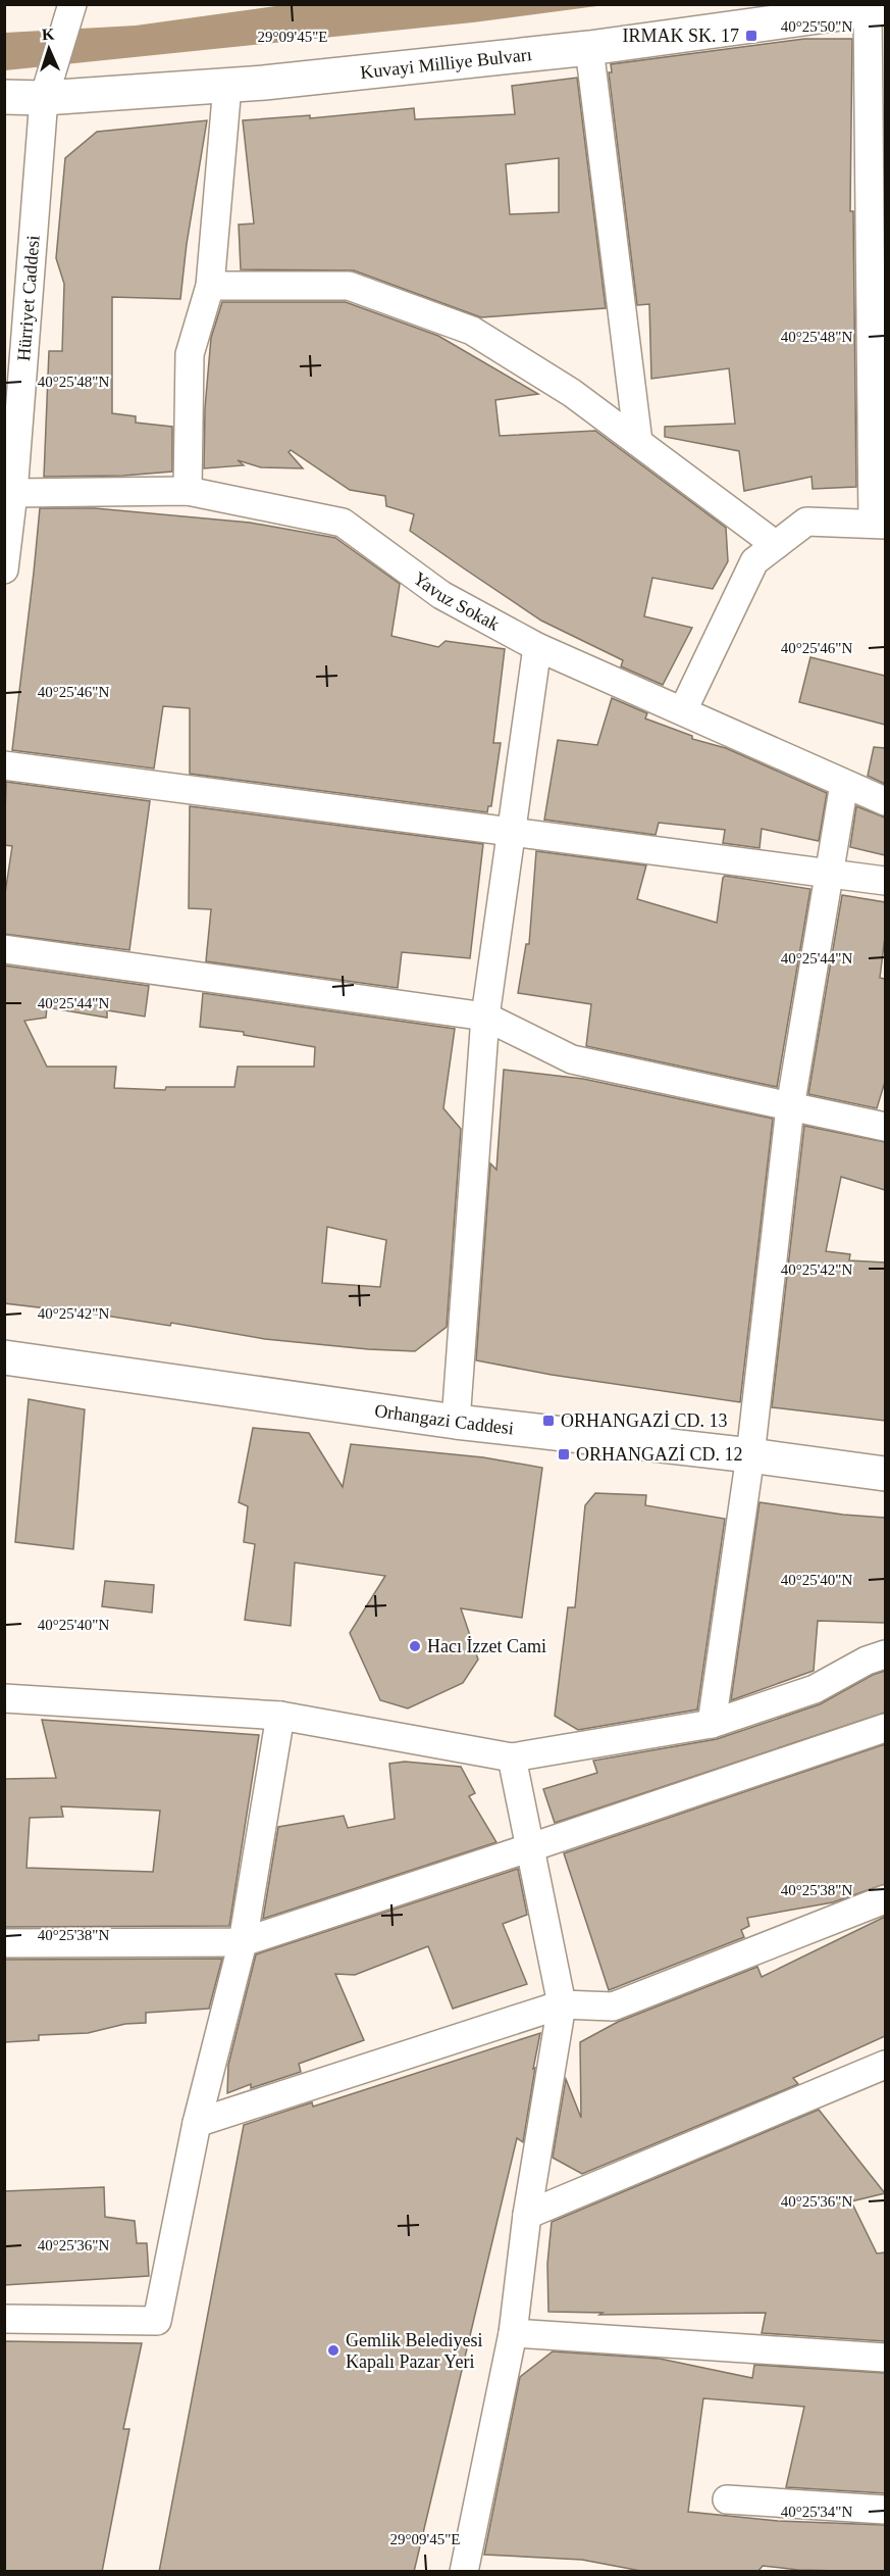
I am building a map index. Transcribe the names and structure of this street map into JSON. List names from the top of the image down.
{
  "streets": {
    "street": [
      "Kuvayi Milliye Bulvarı",
      "Hürriyet Caddesi",
      "Yavuz Sokak",
      "Orhangazi Caddesi"
    ]
  },
  "crossings": [
    ["Kuvayi Milliye Bulvarı", "Hürriyet Caddesi"],
    ["Hürriyet Caddesi", "Yavuz Sokak"]
  ],
  "places": {
    "transit": ["IRMAK SK. 17", "ORHANGAZİ CD. 13", "ORHANGAZİ CD. 12"],
    "other": ["Hacı İzzet Cami", "Gemlik Belediyesi Kapalı Pazar Yeri"]
  },
  "north": "top",
  "coordinates": [
    "40°25'50\"N",
    "29°09'45\"E",
    "40°25'48\"N",
    "40°25'46\"N",
    "40°25'44\"N",
    "40°25'42\"N",
    "40°25'40\"N",
    "40°25'38\"N",
    "40°25'36\"N",
    "40°25'34\"N"
  ]
}
